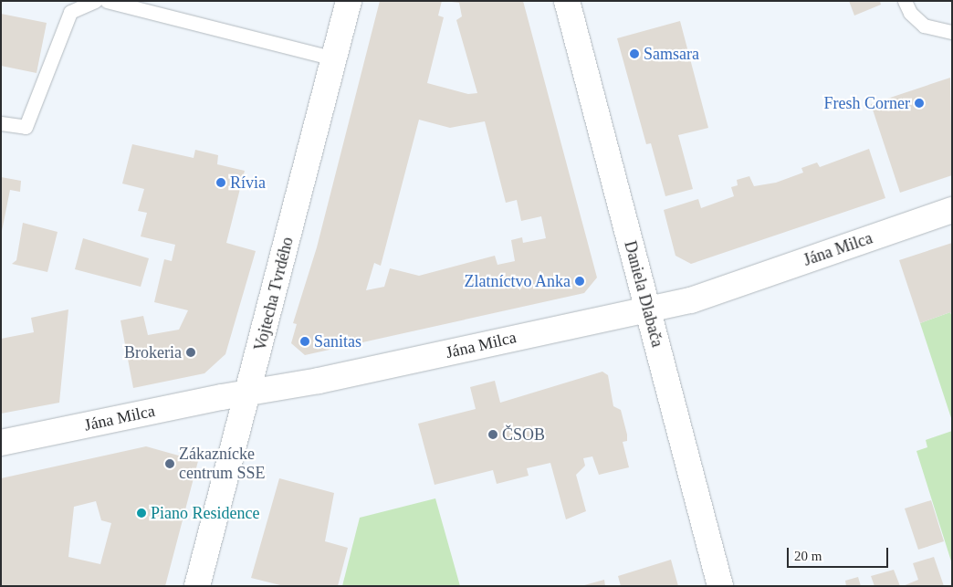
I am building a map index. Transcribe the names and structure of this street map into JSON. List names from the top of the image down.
{
  "streets": {
    "street": ["Jána Milca", "Vojtecha Tvrdého", "Daniela Dlabača"]
  },
  "crossings": [
    ["Jána Milca", "Vojtecha Tvrdého"],
    ["Jána Milca", "Daniela Dlabača"]
  ],
  "places": [
    "Samsara",
    "Fresh Corner",
    "Rívia",
    "Zlatníctvo Anka",
    "Sanitas",
    "Brokeria",
    "ČSOB",
    "Zákaznícke centrum SSE",
    "Piano Residence"
  ],
  "scale_bar": "20 m"
}
